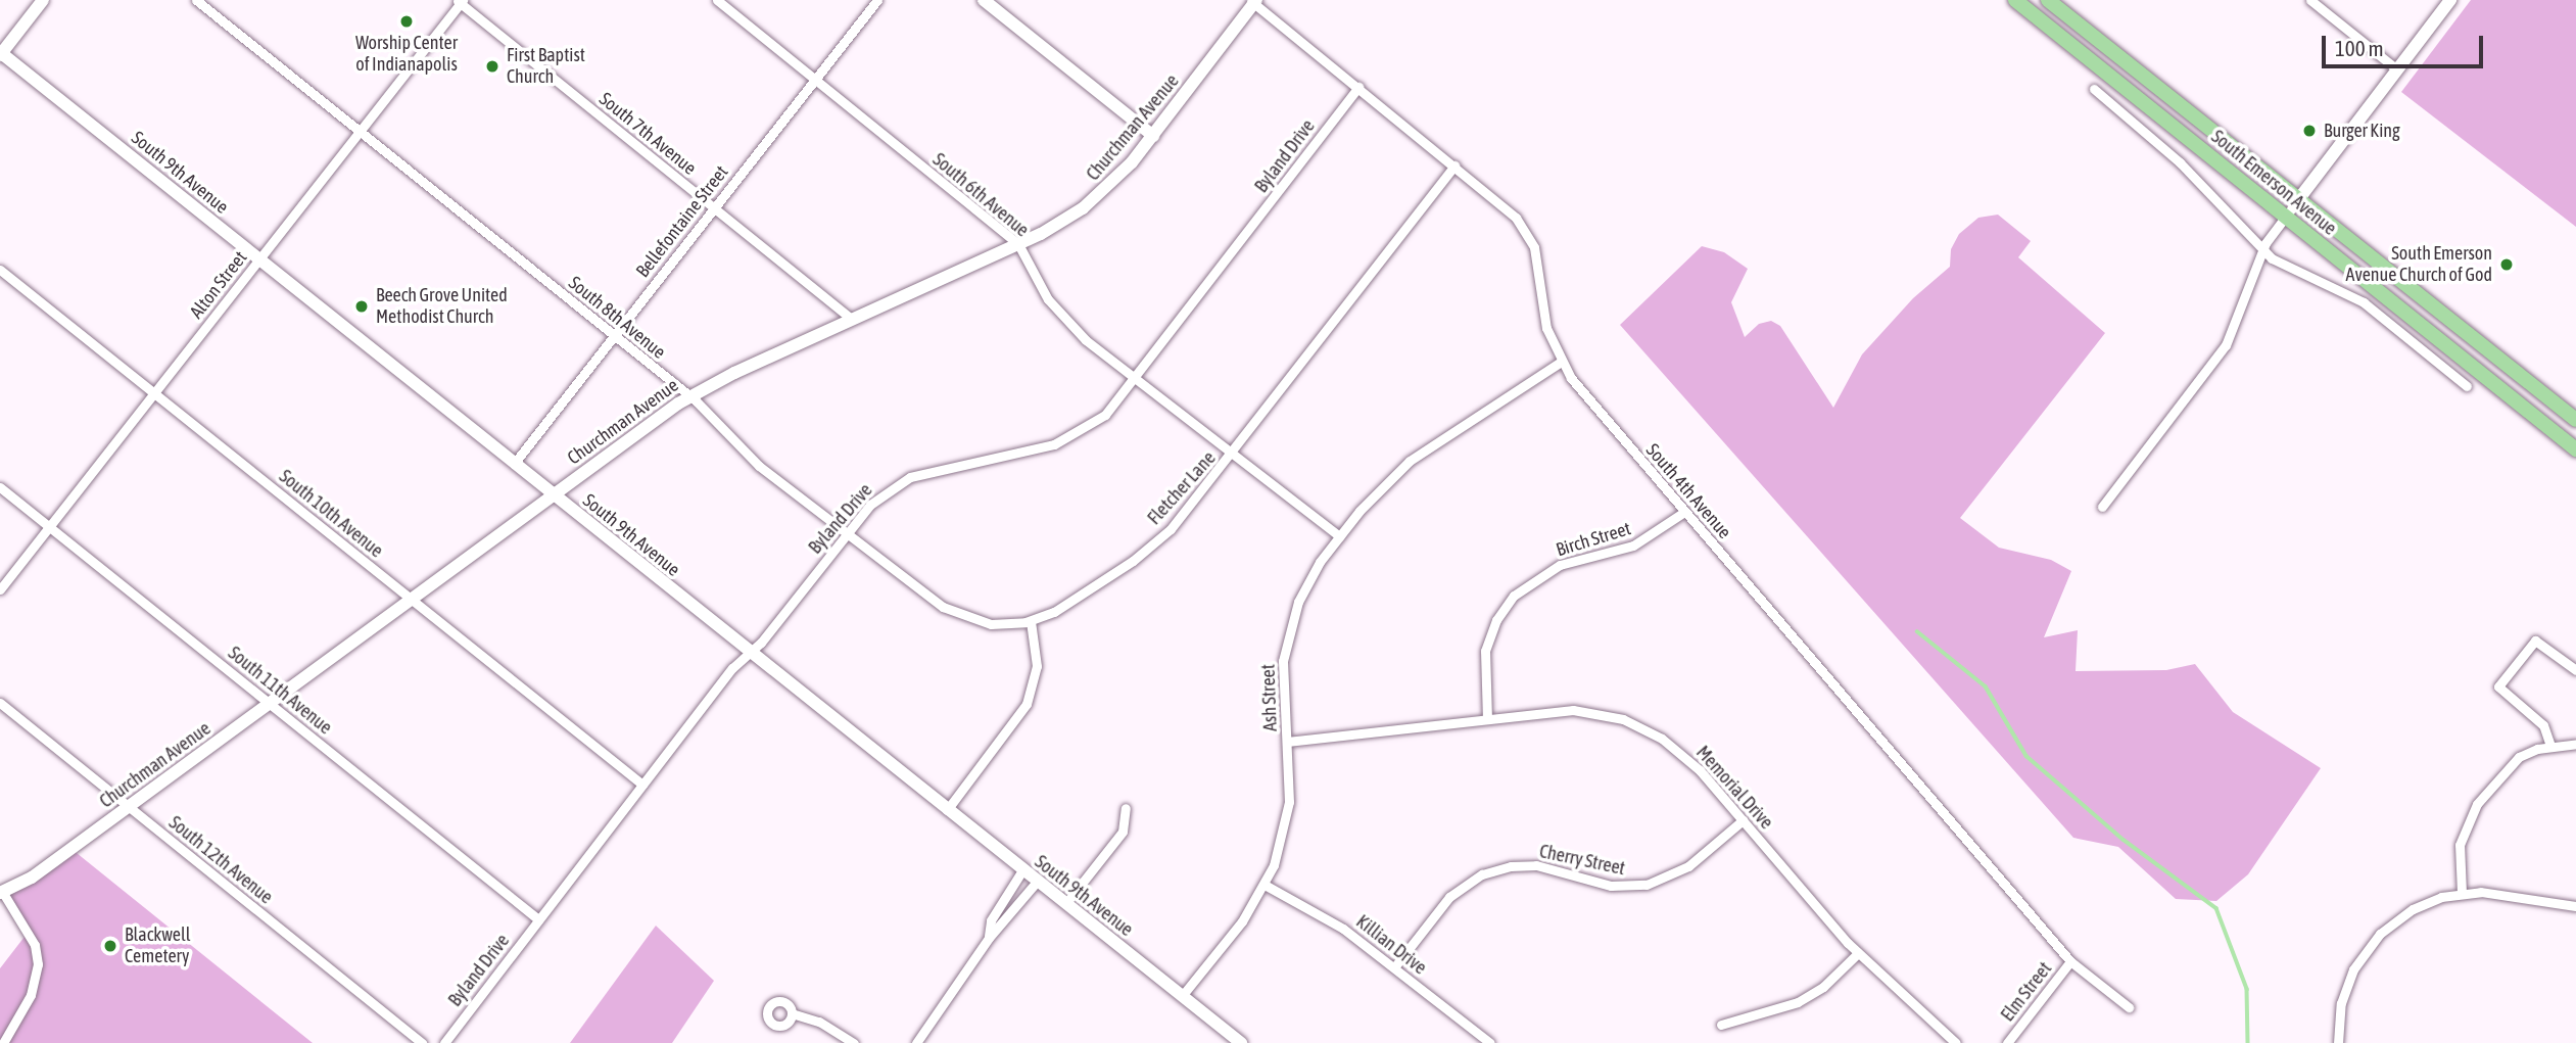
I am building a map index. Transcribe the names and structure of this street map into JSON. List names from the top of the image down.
{
  "streets": {
    "main road": ["South Emerson Avenue"],
    "street": [
      "Churchman Avenue",
      "South 7th Avenue",
      "Byland Drive",
      "South 9th Avenue",
      "South 6th Avenue",
      "Bellefontaine Street",
      "Alton Street",
      "South 8th Avenue",
      "Fletcher Lane",
      "South 4th Avenue",
      "South 10th Avenue",
      "Birch Street",
      "South 11th Avenue",
      "Ash Street",
      "Memorial Drive",
      "South 12th Avenue",
      "Cherry Street",
      "Killian Drive",
      "Elm Street"
    ]
  },
  "crossings": [
    ["Churchman Avenue", "South 7th Avenue"],
    ["Churchman Avenue", "South 9th Avenue"],
    ["Churchman Avenue", "South 6th Avenue"],
    ["Churchman Avenue", "South 8th Avenue"],
    ["Churchman Avenue", "South 4th Avenue"],
    ["Churchman Avenue", "South 10th Avenue"],
    ["Churchman Avenue", "South 11th Avenue"],
    ["Churchman Avenue", "South 12th Avenue"],
    ["South 7th Avenue", "Bellefontaine Street"],
    ["South 7th Avenue", "Alton Street"],
    ["Byland Drive", "South 9th Avenue"],
    ["Byland Drive", "South 6th Avenue"],
    ["Byland Drive", "South 8th Avenue"],
    ["Byland Drive", "South 4th Avenue"],
    ["Byland Drive", "South 10th Avenue"],
    ["Byland Drive", "South 11th Avenue"],
    ["South 9th Avenue", "Bellefontaine Street"],
    ["South 9th Avenue", "Alton Street"],
    ["South 9th Avenue", "Ash Street"],
    ["South 6th Avenue", "Bellefontaine Street"],
    ["South 6th Avenue", "Fletcher Lane"],
    ["South 6th Avenue", "Ash Street"],
    ["Bellefontaine Street", "South 8th Avenue"],
    ["Alton Street", "South 8th Avenue"],
    ["Alton Street", "South 10th Avenue"],
    ["Alton Street", "South 11th Avenue"],
    ["South 8th Avenue", "Fletcher Lane"],
    ["Fletcher Lane", "South 4th Avenue"],
    ["South 4th Avenue", "Birch Street"],
    ["South 4th Avenue", "Ash Street"],
    ["South 4th Avenue", "Elm Street"],
    ["Birch Street", "Memorial Drive"],
    ["Ash Street", "Memorial Drive"],
    ["Ash Street", "Killian Drive"],
    ["Memorial Drive", "Cherry Street"],
    ["Cherry Street", "Killian Drive"]
  ],
  "places": [
    "Worship Center of Indianapolis",
    "First Baptist Church",
    "Burger King",
    "South Emerson Avenue Church of God",
    "Beech Grove United Methodist Church",
    "Blackwell Cemetery"
  ],
  "scale_bar": "100 m"
}
